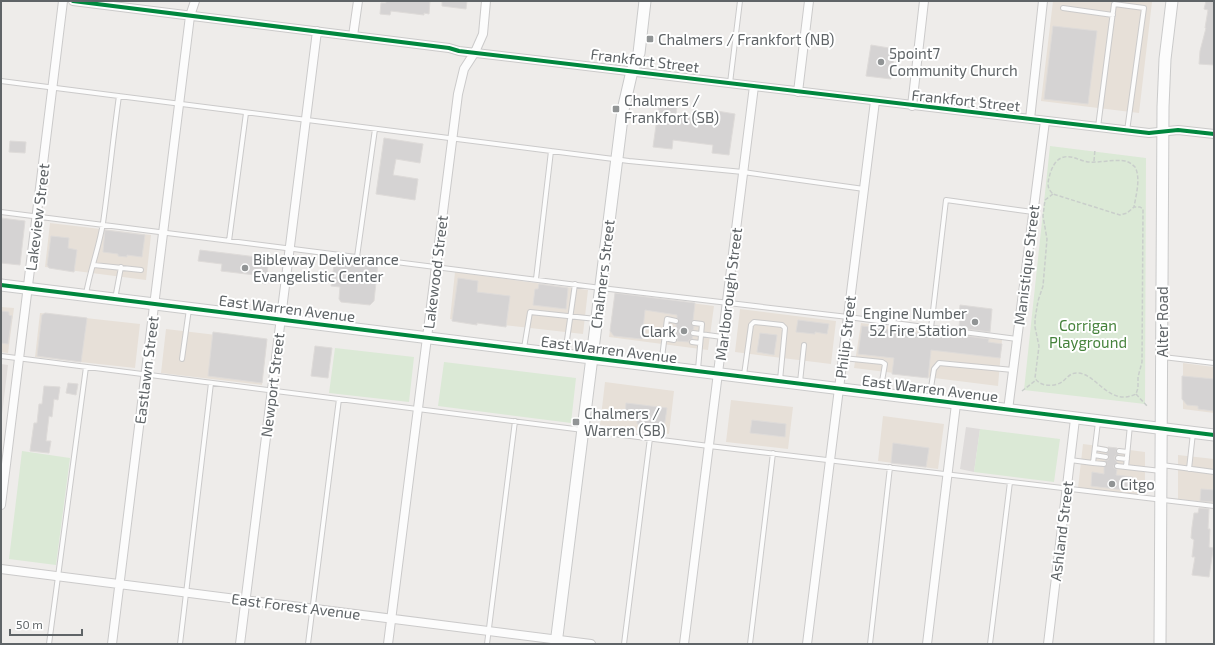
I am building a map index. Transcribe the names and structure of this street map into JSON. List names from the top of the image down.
{
  "streets": {
    "street": [
      "Frankfort Street",
      "Lakeview Street",
      "Manistique Street",
      "Lakewood Street",
      "Chalmers Street",
      "Marlborough Street",
      "East Warren Avenue",
      "Alter Road",
      "Philip Street",
      "Eastlawn Street",
      "Newport Street",
      "Ashland Street",
      "East Forest Avenue"
    ]
  },
  "crossings": [
    ["Frankfort Street", "Manistique Street"],
    ["Frankfort Street", "Lakewood Street"],
    ["Frankfort Street", "Chalmers Street"],
    ["Frankfort Street", "Marlborough Street"],
    ["Frankfort Street", "Alter Road"],
    ["Frankfort Street", "Philip Street"],
    ["Frankfort Street", "Eastlawn Street"],
    ["Frankfort Street", "Newport Street"],
    ["Lakeview Street", "East Warren Avenue"],
    ["Manistique Street", "East Warren Avenue"],
    ["Lakewood Street", "East Warren Avenue"],
    ["Lakewood Street", "East Forest Avenue"],
    ["Chalmers Street", "East Warren Avenue"],
    ["Chalmers Street", "East Forest Avenue"],
    ["Marlborough Street", "East Warren Avenue"],
    ["East Warren Avenue", "Alter Road"],
    ["East Warren Avenue", "Philip Street"],
    ["East Warren Avenue", "Eastlawn Street"],
    ["East Warren Avenue", "Newport Street"],
    ["East Warren Avenue", "Ashland Street"],
    ["Eastlawn Street", "East Forest Avenue"],
    ["Newport Street", "East Forest Avenue"]
  ],
  "parks": ["Corrigan Playground"],
  "places": {
    "transit": ["Chalmers / Frankfort (NB)", "Chalmers / Frankfort (SB)", "Chalmers / Warren (SB)"],
    "other": [
      "5point7 Community Church",
      "Bibleway Deliverance Evangelistic Center",
      "Engine Number 52 Fire Station",
      "Clark",
      "Citgo"
    ]
  },
  "scale_bar": "50 m"
}
